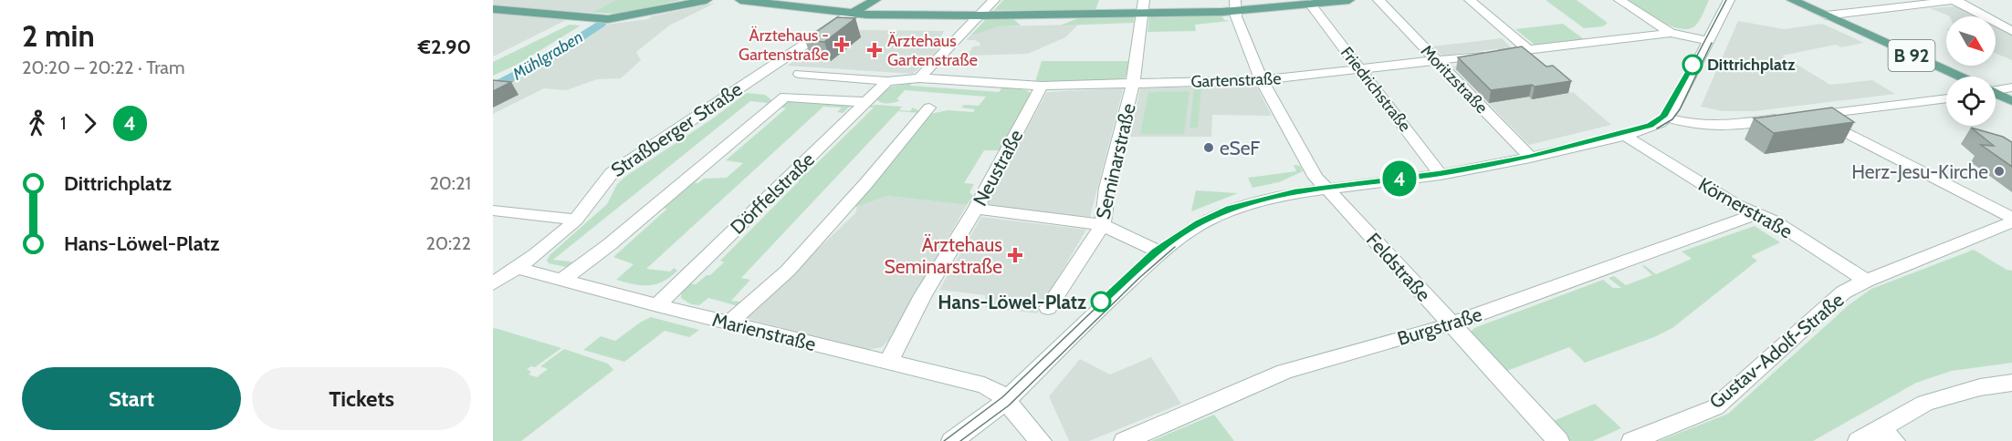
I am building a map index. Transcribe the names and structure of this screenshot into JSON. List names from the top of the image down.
{
  "streets": {
    "main road": ["B 92", "Straßberger Straße"],
    "street": [
      "Moritzstraße",
      "Gartenstraße",
      "Friedrichstraße",
      "Seminarstraße",
      "Neustraße",
      "Dörffelstraße",
      "Körnerstraße",
      "Feldstraße",
      "Burgstraße",
      "Marienstraße",
      "Gustav-Adolf-Straße"
    ]
  },
  "crossings": [
    ["Moritzstraße", "Gartenstraße"],
    ["Gartenstraße", "Friedrichstraße"],
    ["Gartenstraße", "Seminarstraße"],
    ["Gartenstraße", "Neustraße"],
    ["Gartenstraße", "Dörffelstraße"],
    ["Gartenstraße", "Feldstraße"],
    ["Straßberger Straße", "Dörffelstraße"],
    ["Straßberger Straße", "Marienstraße"],
    ["Neustraße", "Marienstraße"],
    ["Dörffelstraße", "Marienstraße"],
    ["Körnerstraße", "Burgstraße"],
    ["Körnerstraße", "Gustav-Adolf-Straße"],
    ["Feldstraße", "Burgstraße"]
  ],
  "water": ["Mühlgraben"],
  "places": {
    "health": ["Ärztehaus - Gartenstraße", "Ärztehaus Gartenstraße", "Ärztehaus Seminarstraße"],
    "other": [
      "Dittrichplatz",
      "eSeF",
      "Herz-Jesu-Kirche",
      "Hans-Löwel-Platz"
    ]
  },
  "lines": ["tram line 4"],
  "north": "bottom right",
  "page": {
    "heading": ["2 min", "20:20 – 20:22 · Tram", "€2.90"],
    "on_map": "4",
    "legs": ["1", "4"],
    "list": [
      {
        "name": "Dittrichplatz",
        "value": "20:21"
      },
      {
        "name": "Hans-Löwel-Platz",
        "value": "20:22"
      }
    ],
    "buttons": ["Start", "Tickets"]
  }
}
